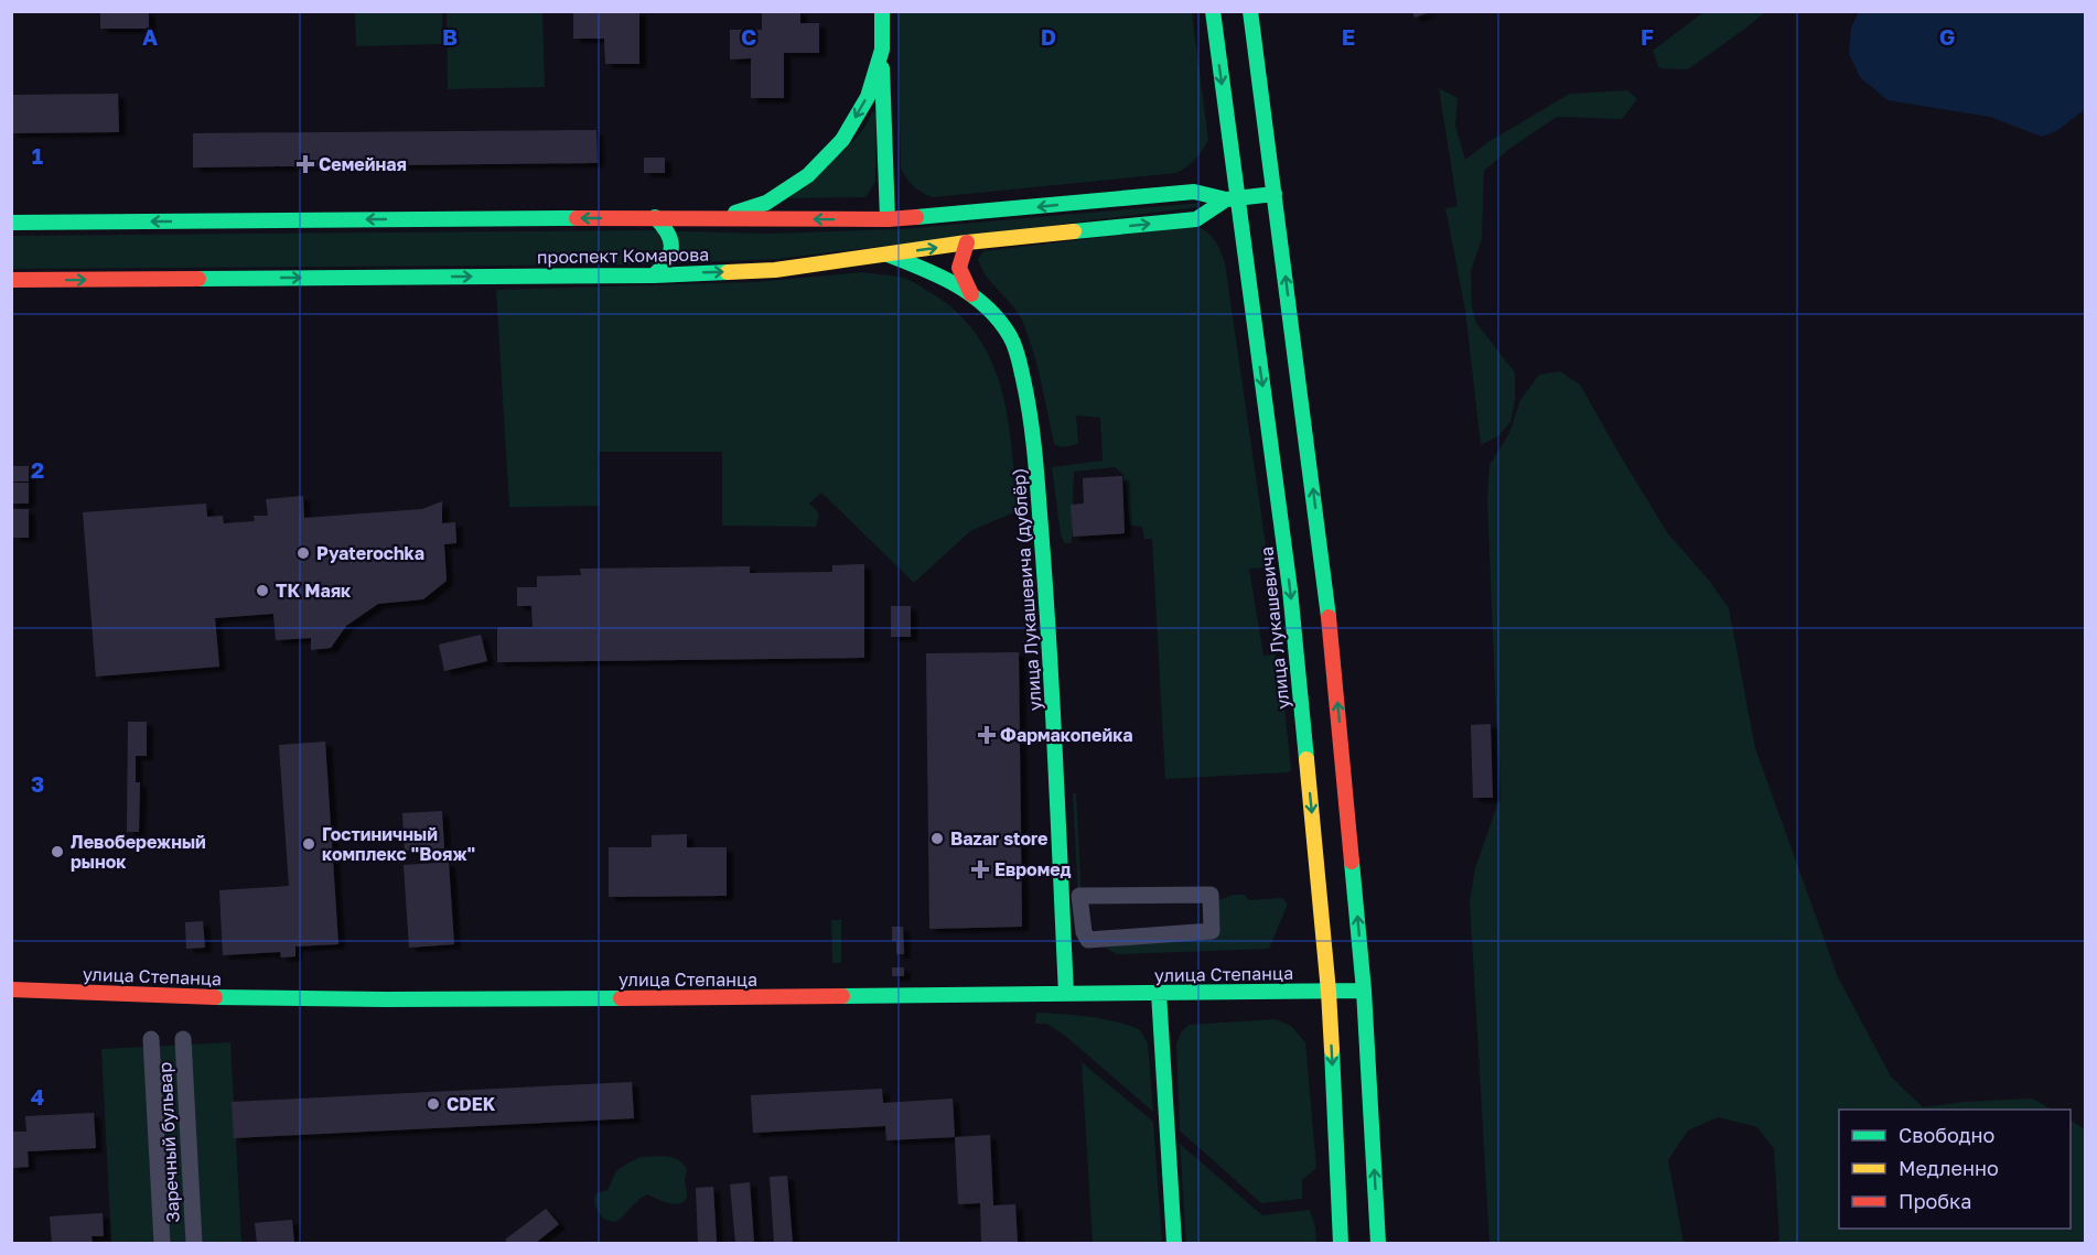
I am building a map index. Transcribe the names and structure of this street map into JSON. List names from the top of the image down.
{
  "streets": {
    "main road": [
      "проспект Комарова",
      "улица Лукашевича (дублёр)",
      "улица Лукашевича",
      "улица Степанца"
    ],
    "street": ["Заречный бульвар"]
  },
  "crossings": [
    ["проспект Комарова", "улица Лукашевича (дублёр)"],
    ["проспект Комарова", "улица Лукашевича"],
    ["улица Лукашевича (дублёр)", "улица Степанца"],
    ["улица Лукашевича", "улица Степанца"]
  ],
  "places": {
    "health": ["Семейная", "Фармакопейка", "Евромед"],
    "other": [
      "Pyaterochka",
      "ТК Маяк",
      "Bazar store",
      "Гостиничный комплекс \"Вояж\"",
      "Левобережный рынок",
      "CDEK"
    ]
  },
  "legend": ["Свободно", "Медленно", "Пробка"],
  "grid": {
    "columns": [
      "A",
      "B",
      "C",
      "D",
      "E",
      "F",
      "G"
    ],
    "rows": [
      "1",
      "2",
      "3",
      "4"
    ]
  }
}
